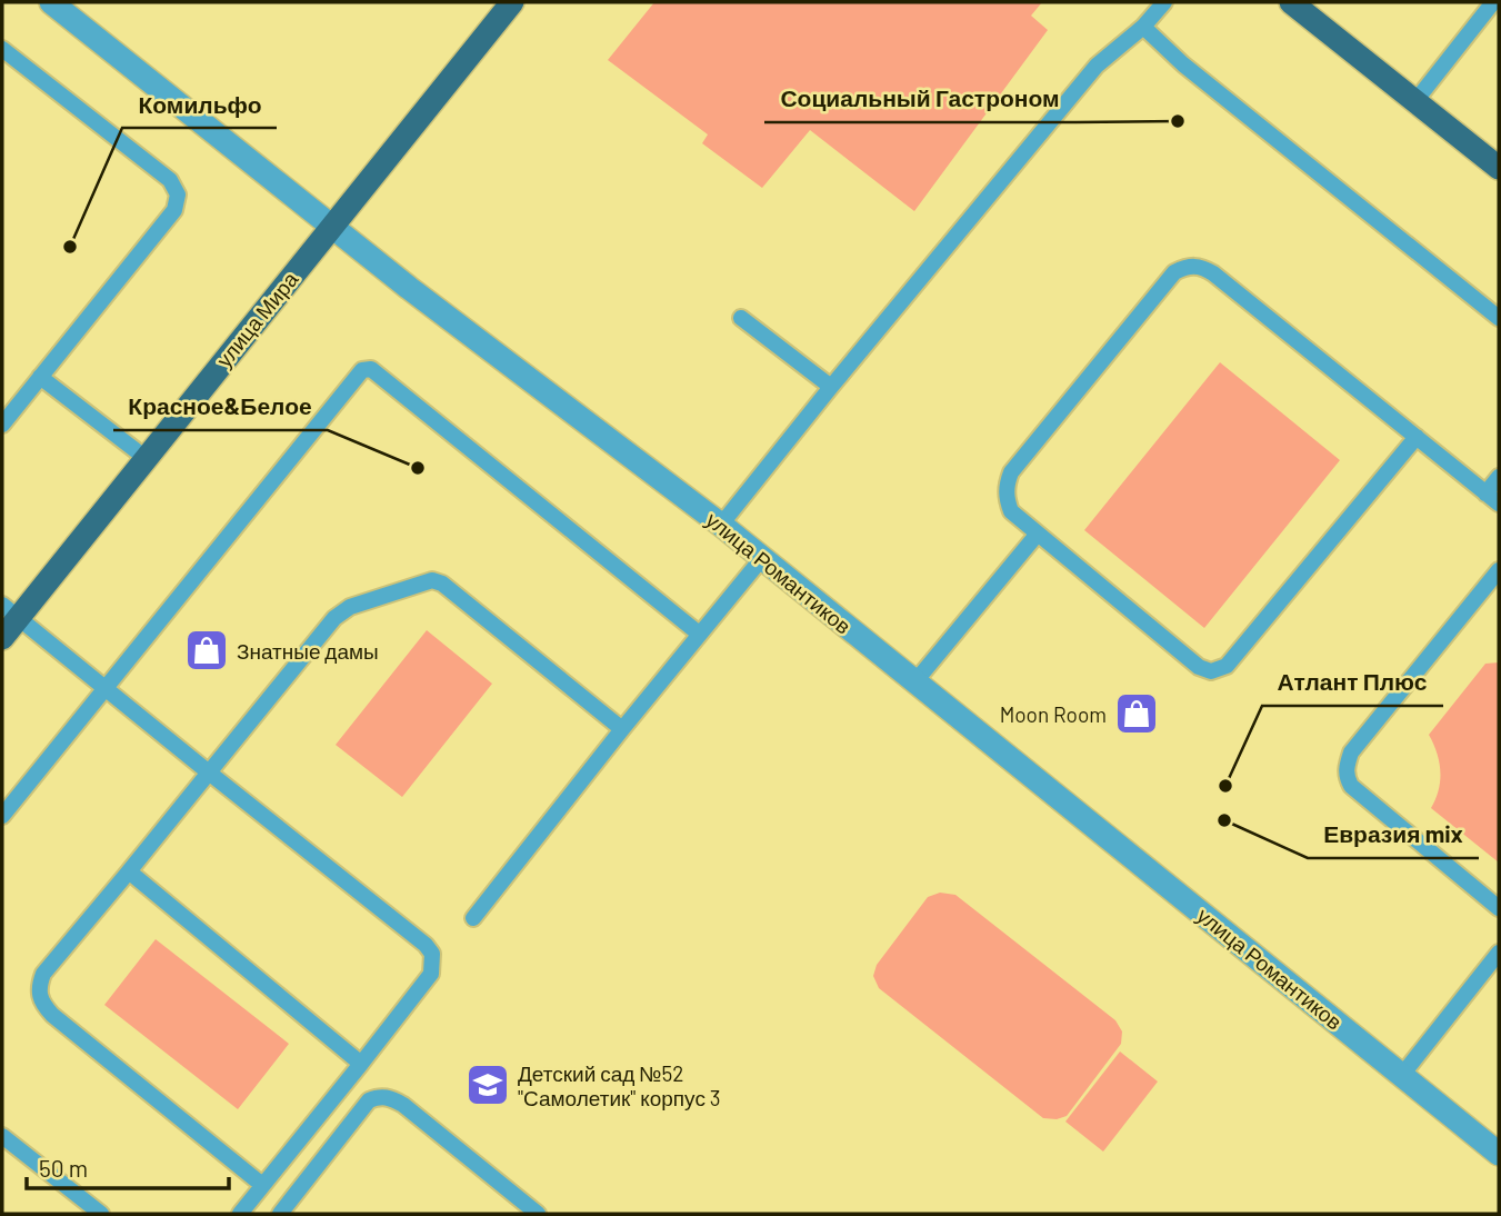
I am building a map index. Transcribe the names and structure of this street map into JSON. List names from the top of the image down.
{
  "streets": {
    "main road": ["улица Мира"],
    "street": ["улица Романтиков"]
  },
  "crossings": [
    ["улица Мира", "улица Романтиков"]
  ],
  "places": {
    "other": [
      "Социальный Гастроном",
      "Комильфо",
      "Красное&Белое",
      "Атлант Плюс",
      "Евразия mix"
    ],
    "shop": ["Знатные дамы", "Moon Room"],
    "school or university": ["Детский сад №52 \"Самолетик\" корпус 3"]
  },
  "scale_bar": "50 m"
}
